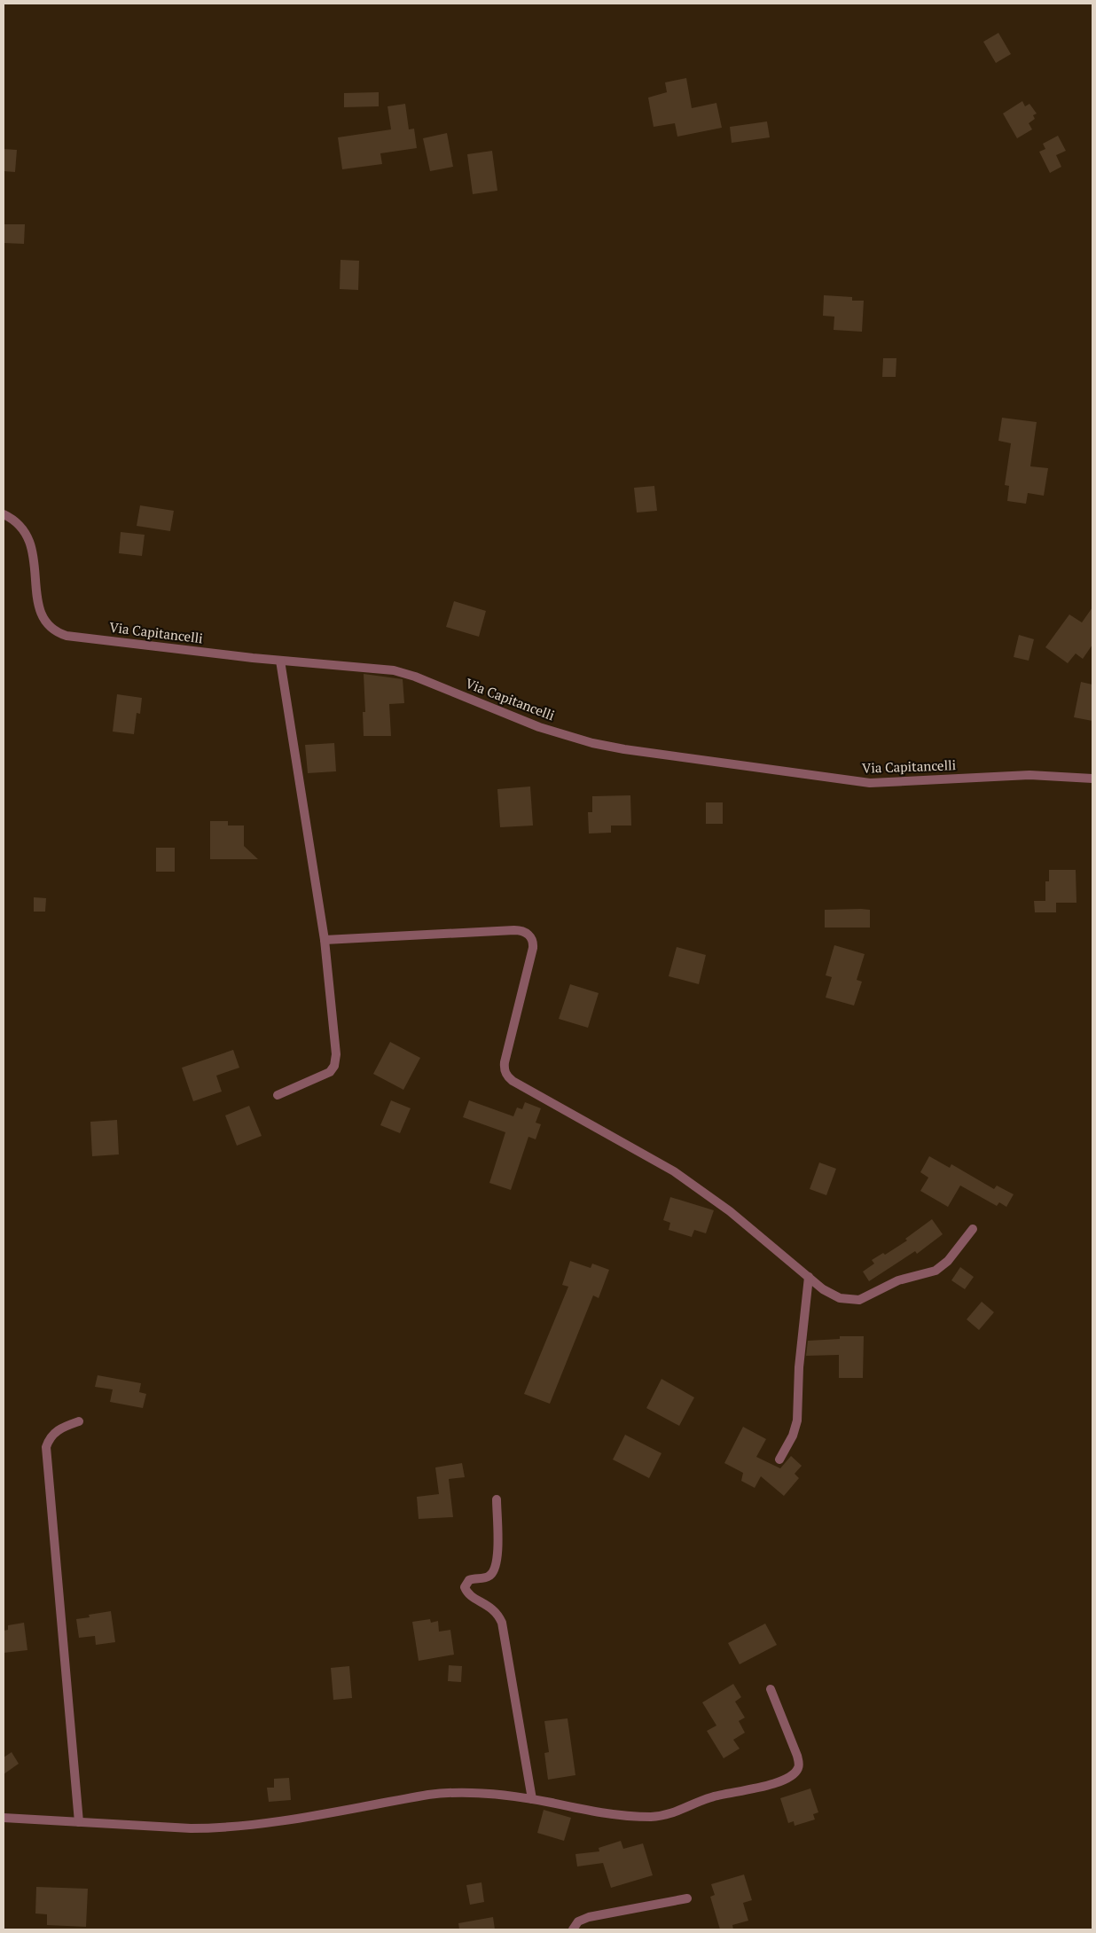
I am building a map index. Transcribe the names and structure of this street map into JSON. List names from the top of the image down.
{
  "streets": {
    "street": ["Via Capitancelli"]
  }
}
